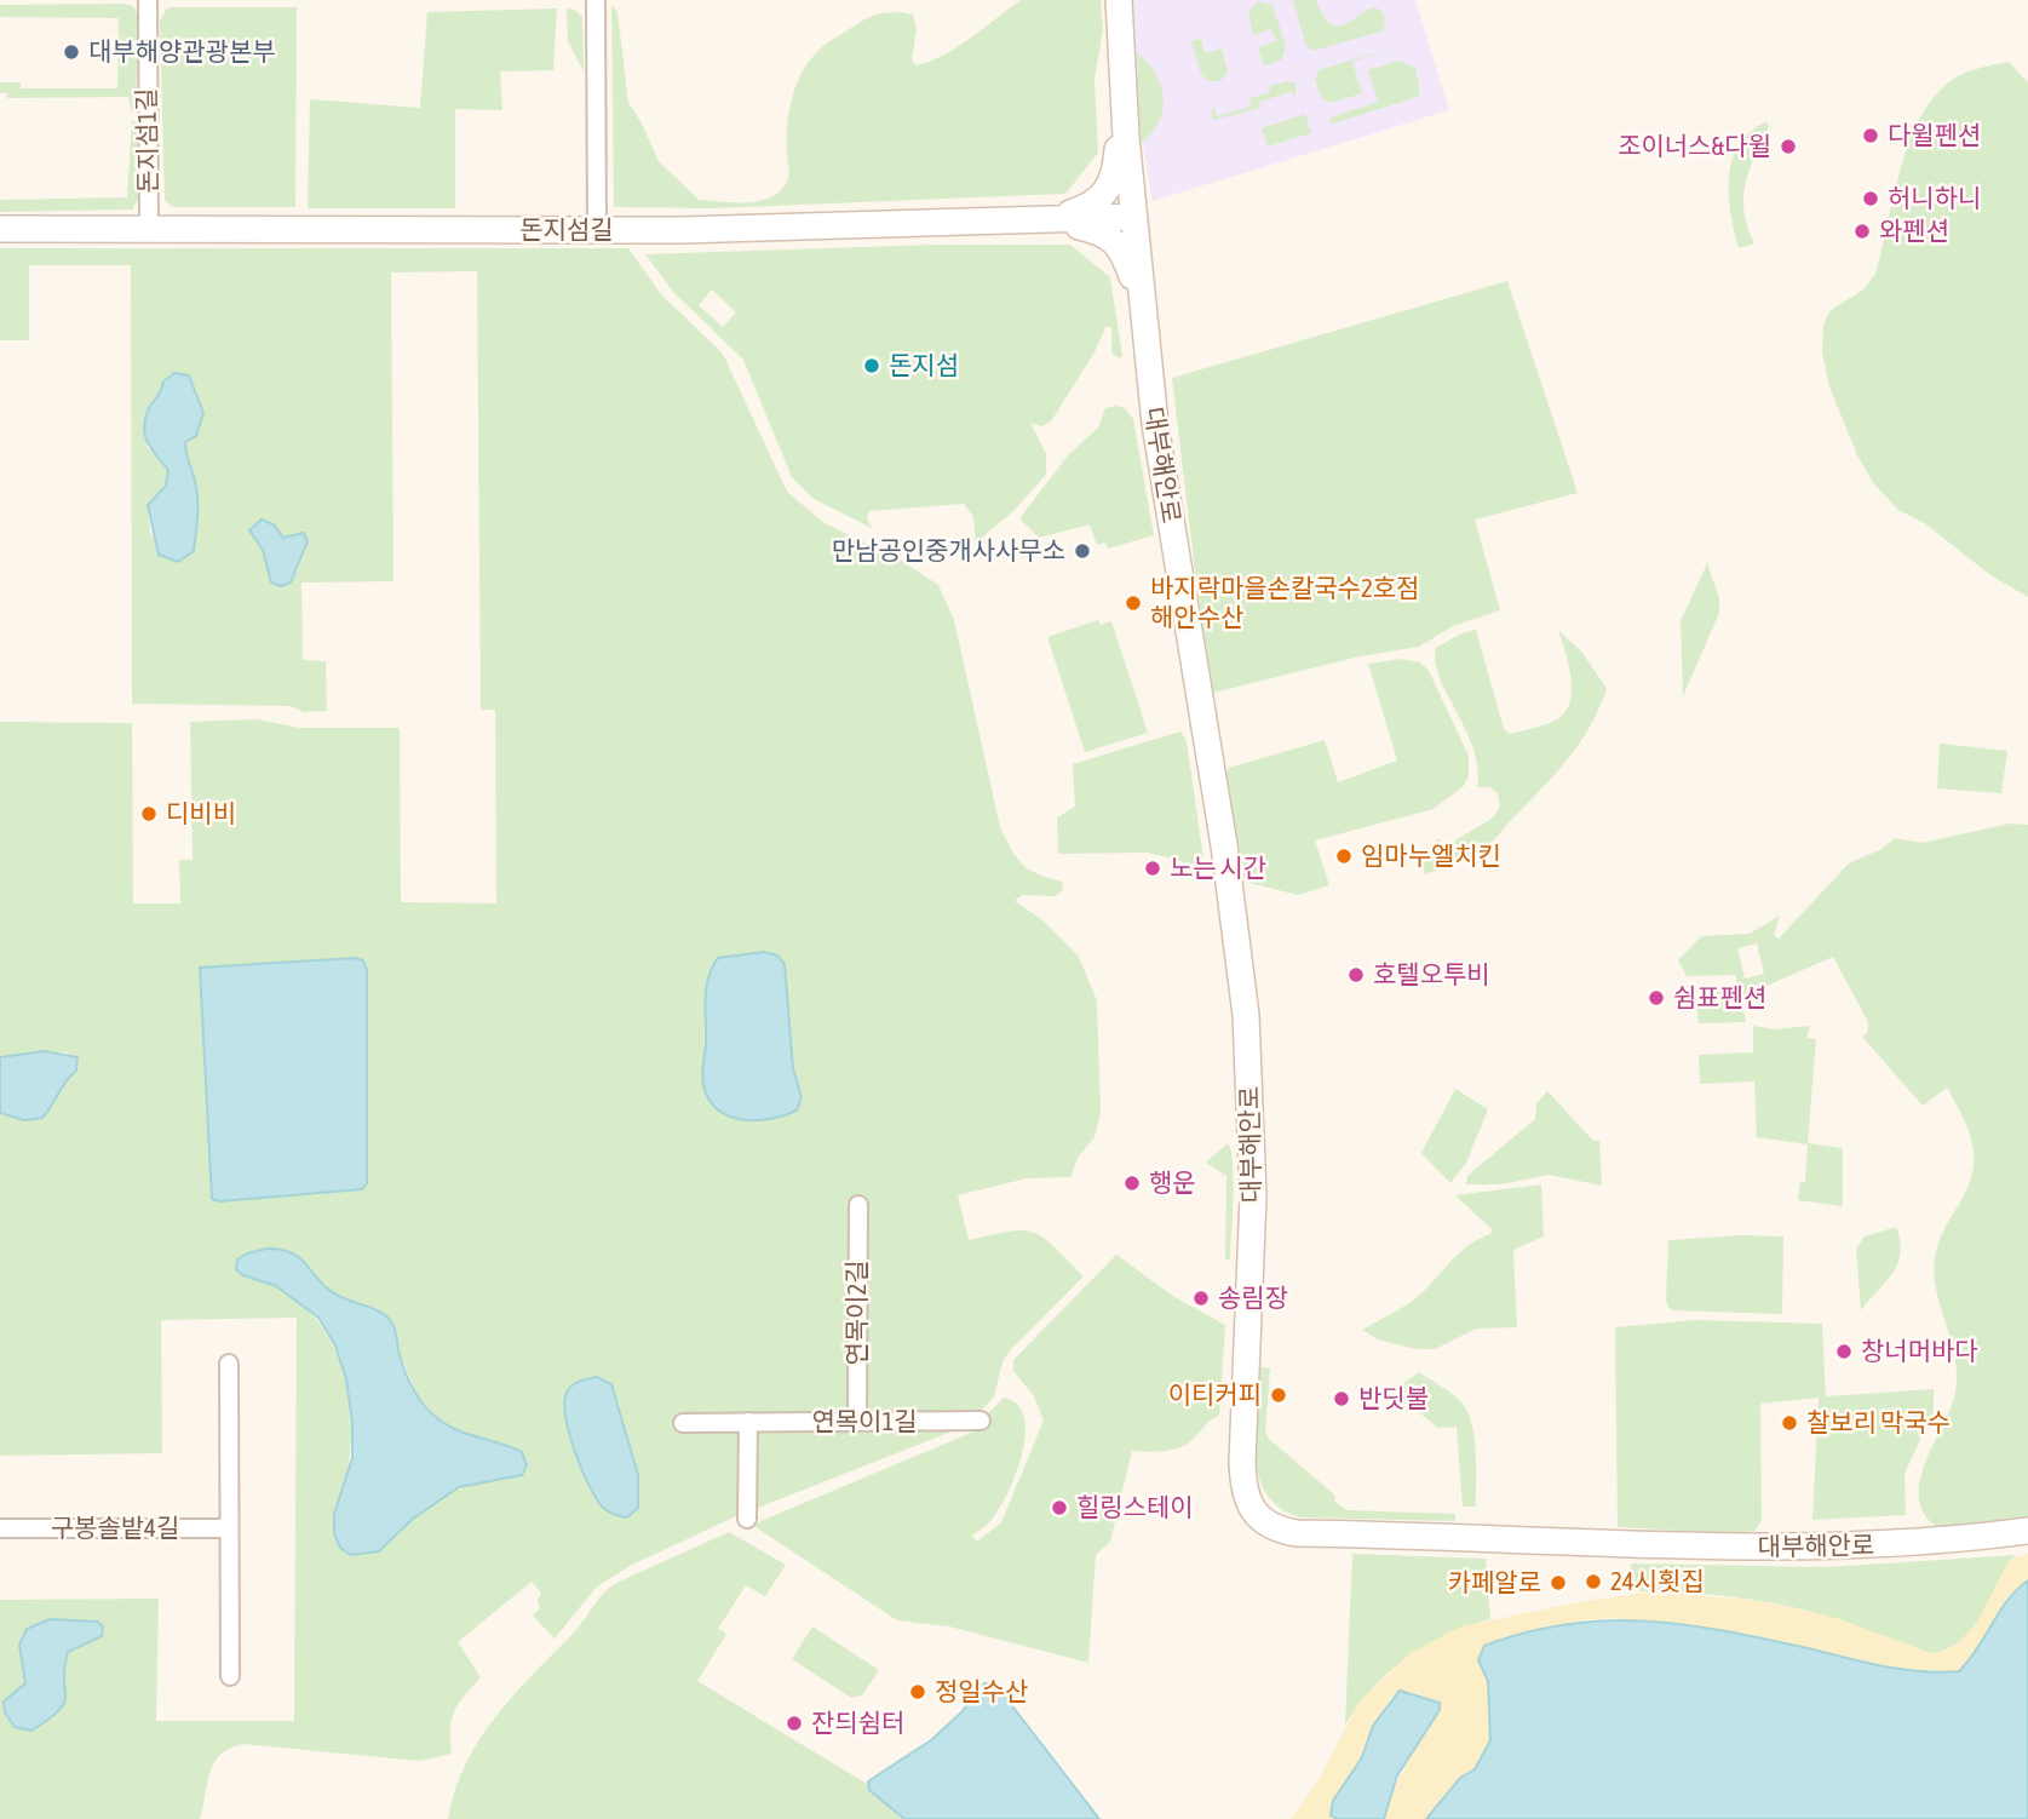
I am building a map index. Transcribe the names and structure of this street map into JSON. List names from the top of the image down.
{
  "streets": {
    "street": [
      "돈지섬1길",
      "돈지섬길",
      "대부해안로",
      "연목이2길",
      "연목이1길",
      "구봉솔밭4길"
    ]
  },
  "crossings": [
    ["돈지섬1길", "돈지섬길"],
    ["돈지섬길", "대부해안로"],
    ["연목이2길", "연목이1길"]
  ],
  "places": [
    "대부해양관광본부",
    "다윌펜션",
    "조이너스&다윌",
    "허니하니",
    "와펜션",
    "돈지섬",
    "만남공인중개사사무소",
    "바지락마을손칼국수2호점 해안수산",
    "디비비",
    "임마누엘치킨",
    "노는 시간",
    "호텔오투비",
    "쉼표펜션",
    "행운",
    "송림장",
    "창너머바다",
    "이티커피",
    "반딧불",
    "찰보리 막국수",
    "힐링스테이",
    "24시횟집",
    "카페알로",
    "정일수산",
    "잔듸쉼터"
  ]
}
